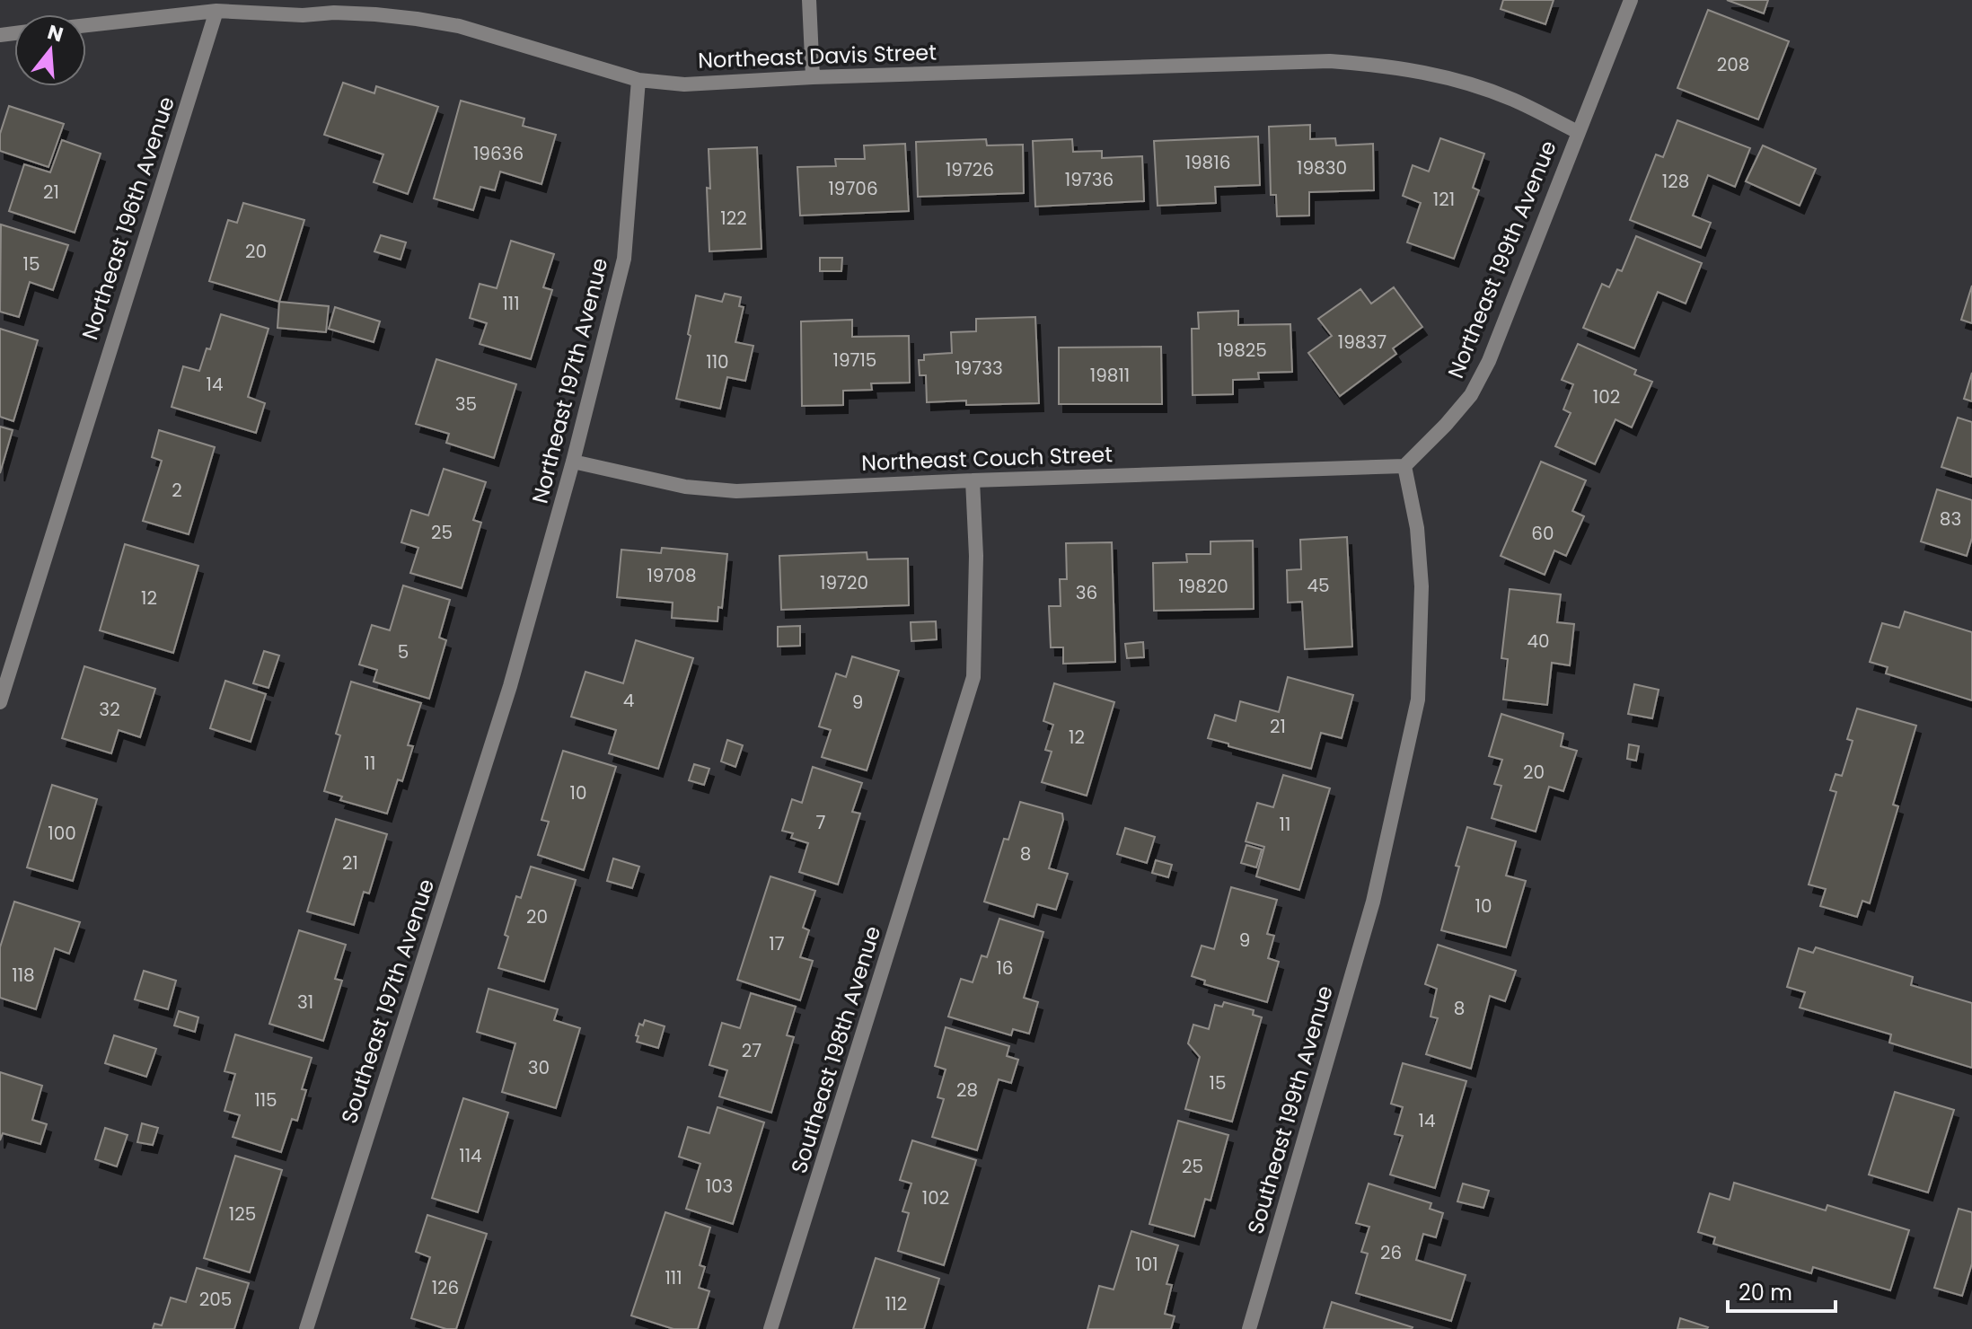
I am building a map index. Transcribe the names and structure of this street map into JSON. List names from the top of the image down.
{
  "streets": {
    "street": [
      "Northeast Davis Street",
      "Northeast 196th Avenue",
      "Northeast 199th Avenue",
      "Northeast 197th Avenue",
      "Northeast Couch Street",
      "Southeast 197th Avenue",
      "Southeast 198th Avenue",
      "Southeast 199th Avenue"
    ]
  },
  "crossings": [
    ["Northeast Davis Street", "Northeast 196th Avenue"],
    ["Northeast Davis Street", "Northeast 199th Avenue"],
    ["Northeast Davis Street", "Northeast 197th Avenue"],
    ["Northeast 199th Avenue", "Northeast Couch Street"],
    ["Northeast 199th Avenue", "Southeast 199th Avenue"],
    ["Northeast 197th Avenue", "Northeast Couch Street"],
    ["Northeast 197th Avenue", "Southeast 197th Avenue"],
    ["Northeast Couch Street", "Southeast 198th Avenue"],
    ["Northeast Couch Street", "Southeast 199th Avenue"]
  ],
  "house_numbers": [
    "208",
    "19636",
    "19816",
    "19830",
    "19726",
    "19736",
    "128",
    "19706",
    "21",
    "121",
    "122",
    "20",
    "15",
    "111",
    "19837",
    "19825",
    "19715",
    "110",
    "19733",
    "19811",
    "14",
    "102",
    "35",
    "2",
    "83",
    "25",
    "60",
    "19708",
    "19720",
    "45",
    "19820",
    "36",
    "12",
    "40",
    "5",
    "4",
    "9",
    "32",
    "21",
    "12",
    "11",
    "20",
    "10",
    "7",
    "11",
    "100",
    "8",
    "21",
    "10",
    "20",
    "9",
    "17",
    "16",
    "118",
    "31",
    "8",
    "27",
    "30",
    "15",
    "28",
    "115",
    "14",
    "114",
    "25",
    "103",
    "102",
    "125",
    "26",
    "101",
    "111",
    "126",
    "205",
    "112"
  ],
  "scale_bar": "20 m",
  "north": "top"
}
